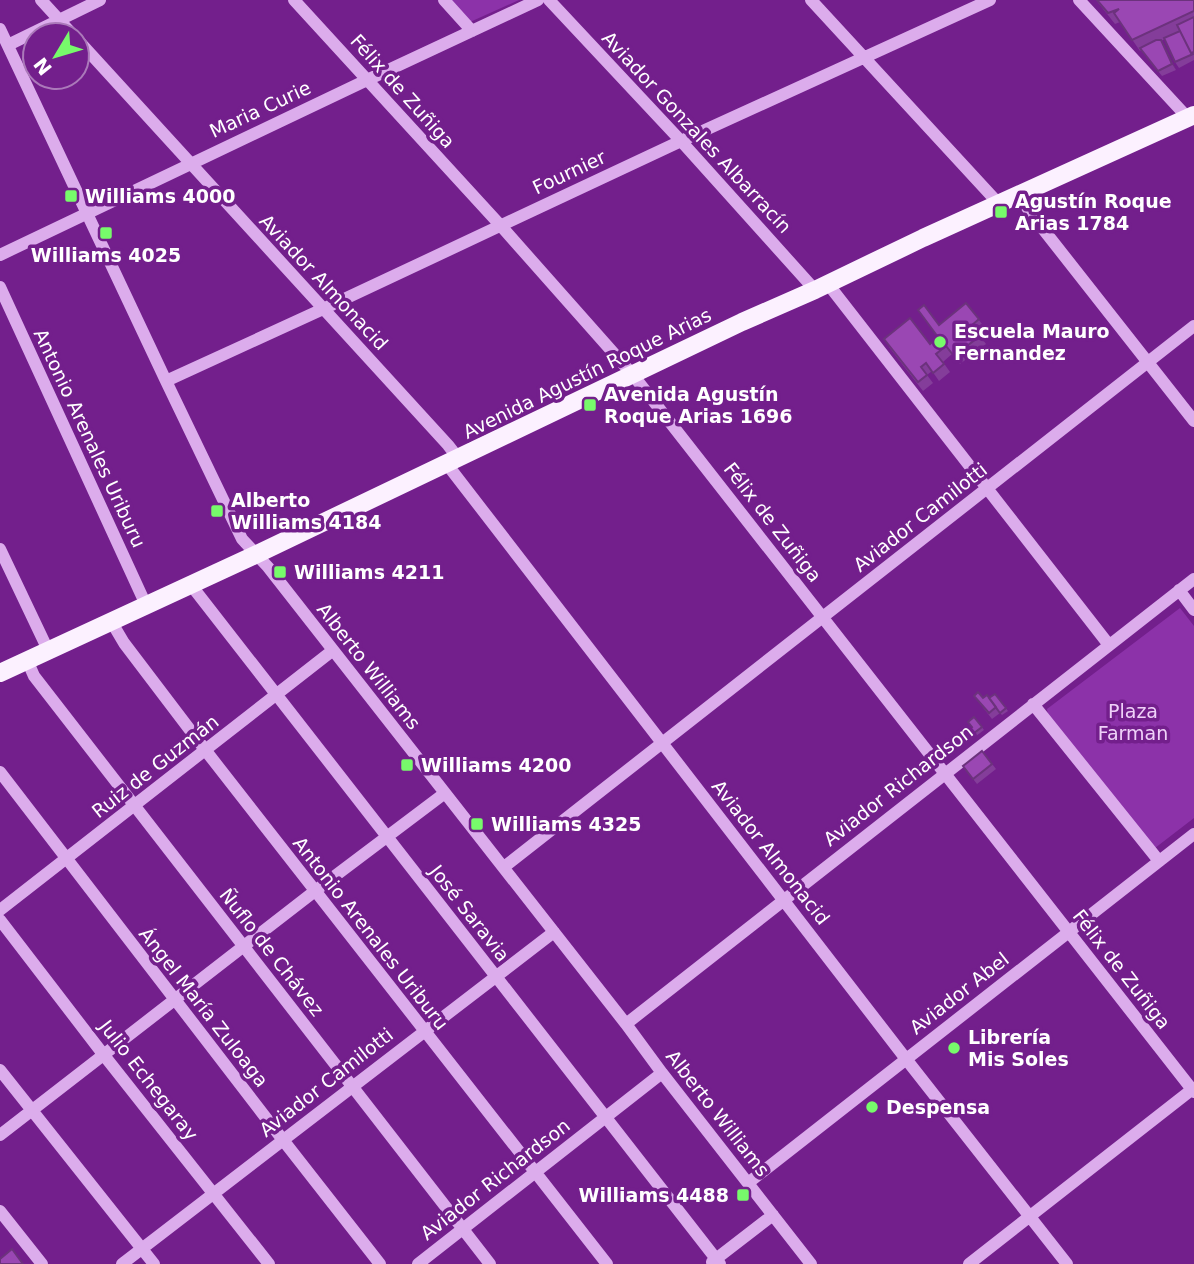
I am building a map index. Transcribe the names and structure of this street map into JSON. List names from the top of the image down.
{
  "streets": {
    "main road": ["Avenida Agustín Roque Arias"],
    "street": [
      "Félix de Zuñiga",
      "Maria Curie",
      "Aviador Gonzales Albarracín",
      "Fournier",
      "Aviador Almonacid",
      "Antonio Arenales Uriburu",
      "Aviador Camilotti",
      "Alberto Williams",
      "Ruiz de Guzmán",
      "Aviador Richardson",
      "José Saravia",
      "Ñuflo de Chávez",
      "Aviador Abel",
      "Ángel María Zuloaga",
      "Julio Echegaray"
    ]
  },
  "crossings": [
    ["Félix de Zuñiga", "Maria Curie"],
    ["Félix de Zuñiga", "Fournier"],
    ["Félix de Zuñiga", "Avenida Agustín Roque Arias"],
    ["Félix de Zuñiga", "Aviador Camilotti"],
    ["Félix de Zuñiga", "Aviador Richardson"],
    ["Félix de Zuñiga", "Aviador Abel"],
    ["Maria Curie", "Aviador Almonacid"],
    ["Maria Curie", "Alberto Williams"],
    ["Aviador Gonzales Albarracín", "Fournier"],
    ["Aviador Gonzales Albarracín", "Avenida Agustín Roque Arias"],
    ["Aviador Gonzales Albarracín", "Aviador Camilotti"],
    ["Aviador Gonzales Albarracín", "Aviador Richardson"],
    ["Fournier", "Aviador Almonacid"],
    ["Fournier", "Alberto Williams"],
    ["Aviador Almonacid", "Avenida Agustín Roque Arias"],
    ["Aviador Almonacid", "Aviador Camilotti"],
    ["Aviador Almonacid", "Aviador Richardson"],
    ["Aviador Almonacid", "Aviador Abel"],
    ["Avenida Agustín Roque Arias", "Antonio Arenales Uriburu"],
    ["Avenida Agustín Roque Arias", "Alberto Williams"],
    ["Avenida Agustín Roque Arias", "José Saravia"],
    ["Avenida Agustín Roque Arias", "Ñuflo de Chávez"],
    ["Antonio Arenales Uriburu", "Aviador Camilotti"],
    ["Antonio Arenales Uriburu", "Ruiz de Guzmán"],
    ["Antonio Arenales Uriburu", "Aviador Richardson"],
    ["Aviador Camilotti", "Alberto Williams"],
    ["Aviador Camilotti", "José Saravia"],
    ["Aviador Camilotti", "Ñuflo de Chávez"],
    ["Aviador Camilotti", "Ángel María Zuloaga"],
    ["Aviador Camilotti", "Julio Echegaray"],
    ["Alberto Williams", "Ruiz de Guzmán"],
    ["Alberto Williams", "Aviador Richardson"],
    ["Alberto Williams", "Aviador Abel"],
    ["Ruiz de Guzmán", "José Saravia"],
    ["Ruiz de Guzmán", "Ñuflo de Chávez"],
    ["Ruiz de Guzmán", "Ángel María Zuloaga"],
    ["Aviador Richardson", "José Saravia"],
    ["Aviador Richardson", "Ñuflo de Chávez"]
  ],
  "parks": ["Plaza Farman"],
  "places": {
    "transit": [
      "Williams 4000",
      "Agustín Roque Arias 1784",
      "Williams 4025",
      "Avenida Agustín Roque Arias 1696",
      "Alberto Williams 4184",
      "Williams 4211",
      "Williams 4200",
      "Williams 4325",
      "Williams 4488"
    ],
    "other": ["Escuela Mauro Fernandez", "Librería Mis Soles", "Despensa"]
  },
  "north": "bottom left"
}
